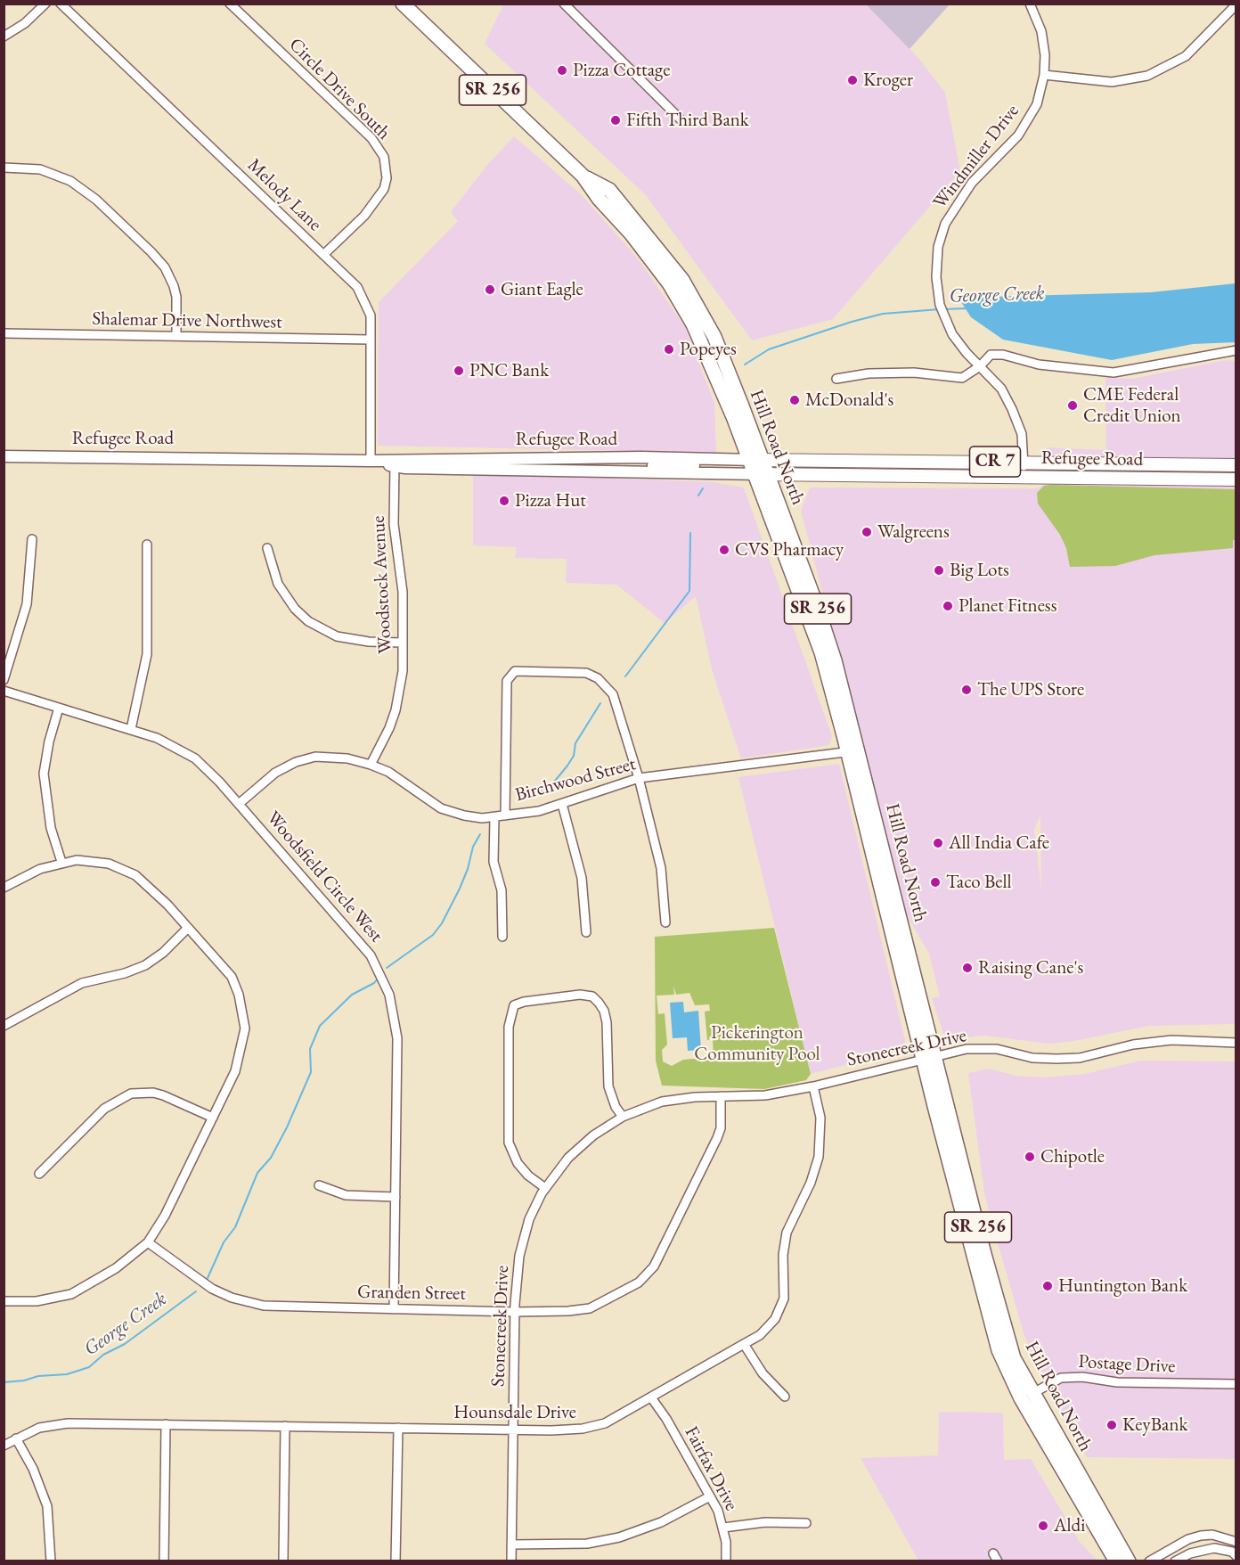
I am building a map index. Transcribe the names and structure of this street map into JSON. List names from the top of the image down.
{
  "streets": {
    "highway": ["SR 256", "Hill Road North"],
    "main road": ["Refugee Road", "CR 7"],
    "street": [
      "Circle Drive South",
      "Windmiller Drive",
      "Melody Lane",
      "Shalemar Drive Northwest",
      "Woodstock Avenue",
      "Birchwood Street",
      "Woodsfield Circle West",
      "Stonecreek Drive",
      "Granden Street",
      "Postage Drive",
      "Hounsdale Drive",
      "Fairfax Drive"
    ]
  },
  "crossings": [
    ["Circle Drive South", "Melody Lane"],
    ["Windmiller Drive", "Refugee Road"],
    ["Melody Lane", "Shalemar Drive Northwest"],
    ["Melody Lane", "Refugee Road"],
    ["Refugee Road", "Hill Road North"],
    ["Refugee Road", "Woodstock Avenue"],
    ["Hill Road North", "Birchwood Street"],
    ["Hill Road North", "Stonecreek Drive"],
    ["Hill Road North", "Postage Drive"],
    ["Woodstock Avenue", "Birchwood Street"],
    ["Birchwood Street", "Woodsfield Circle West"],
    ["Woodsfield Circle West", "Granden Street"],
    ["Stonecreek Drive", "Granden Street"],
    ["Stonecreek Drive", "Hounsdale Drive"],
    ["Hounsdale Drive", "Fairfax Drive"]
  ],
  "water": ["George Creek"],
  "parks": ["Pickerington Community Pool"],
  "places": [
    "Pizza Cottage",
    "Kroger",
    "Fifth Third Bank",
    "Giant Eagle",
    "Popeyes",
    "PNC Bank",
    "McDonald's",
    "CME Federal Credit Union",
    "Pizza Hut",
    "Walgreens",
    "CVS Pharmacy",
    "Big Lots",
    "Planet Fitness",
    "The UPS Store",
    "All India Cafe",
    "Taco Bell",
    "Raising Cane's",
    "Chipotle",
    "Huntington Bank",
    "KeyBank",
    "Aldi"
  ]
}
